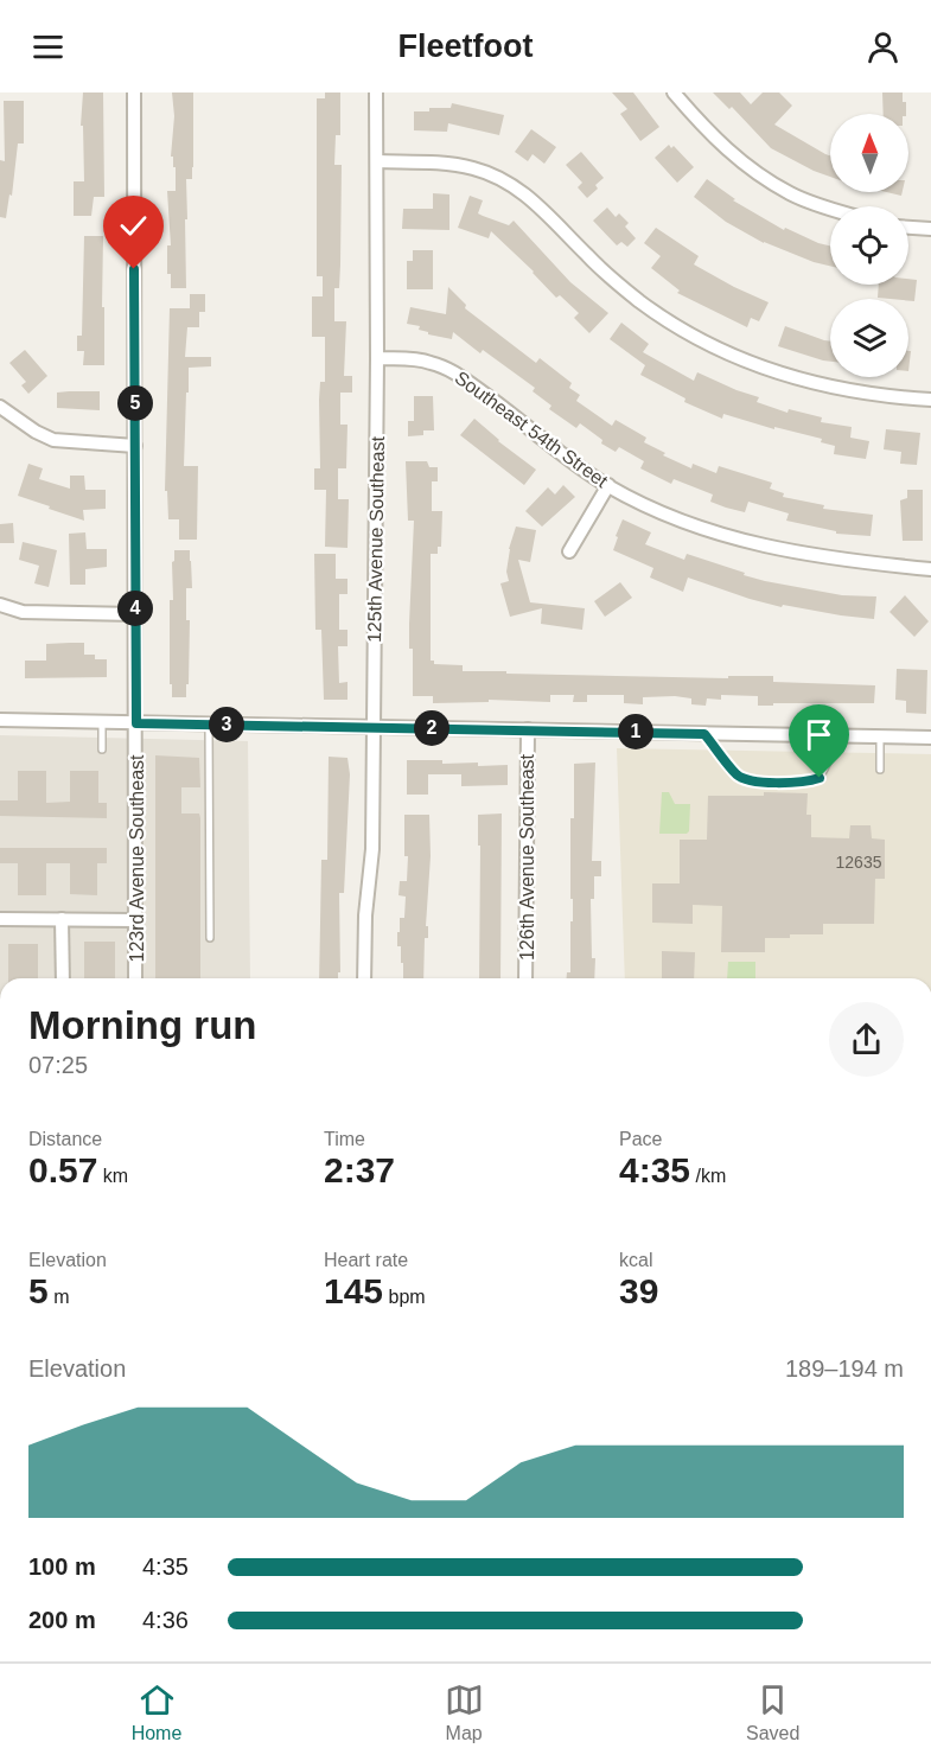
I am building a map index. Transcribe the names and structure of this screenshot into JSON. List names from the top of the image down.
{
  "streets": {
    "street": [
      "Southeast 54th Street",
      "125th Avenue Southeast",
      "126th Avenue Southeast",
      "123rd Avenue Southeast"
    ]
  },
  "crossings": [
    ["Southeast 54th Street", "125th Avenue Southeast"]
  ],
  "house_numbers": ["12635"],
  "north": "top",
  "page": {
    "header": "Fleetfoot",
    "pins": [
      "5",
      "4",
      "3",
      "2",
      "1"
    ],
    "heading": ["Morning run", "07:25"],
    "stats": [
      ["Distance", "0.57 km"],
      ["Time", "2:37"],
      ["Pace", "4:35 /km"],
      ["Elevation", "5 m"],
      ["Heart rate", "145 bpm"],
      ["kcal", "39"]
    ],
    "chart": ["Elevation", "189–194 m"],
    "list": [
      {
        "name": "100 m",
        "note": "4:35"
      },
      {
        "name": "200 m",
        "note": "4:36"
      }
    ],
    "tabs": ["Home", "Map", "Saved"]
  }
}
